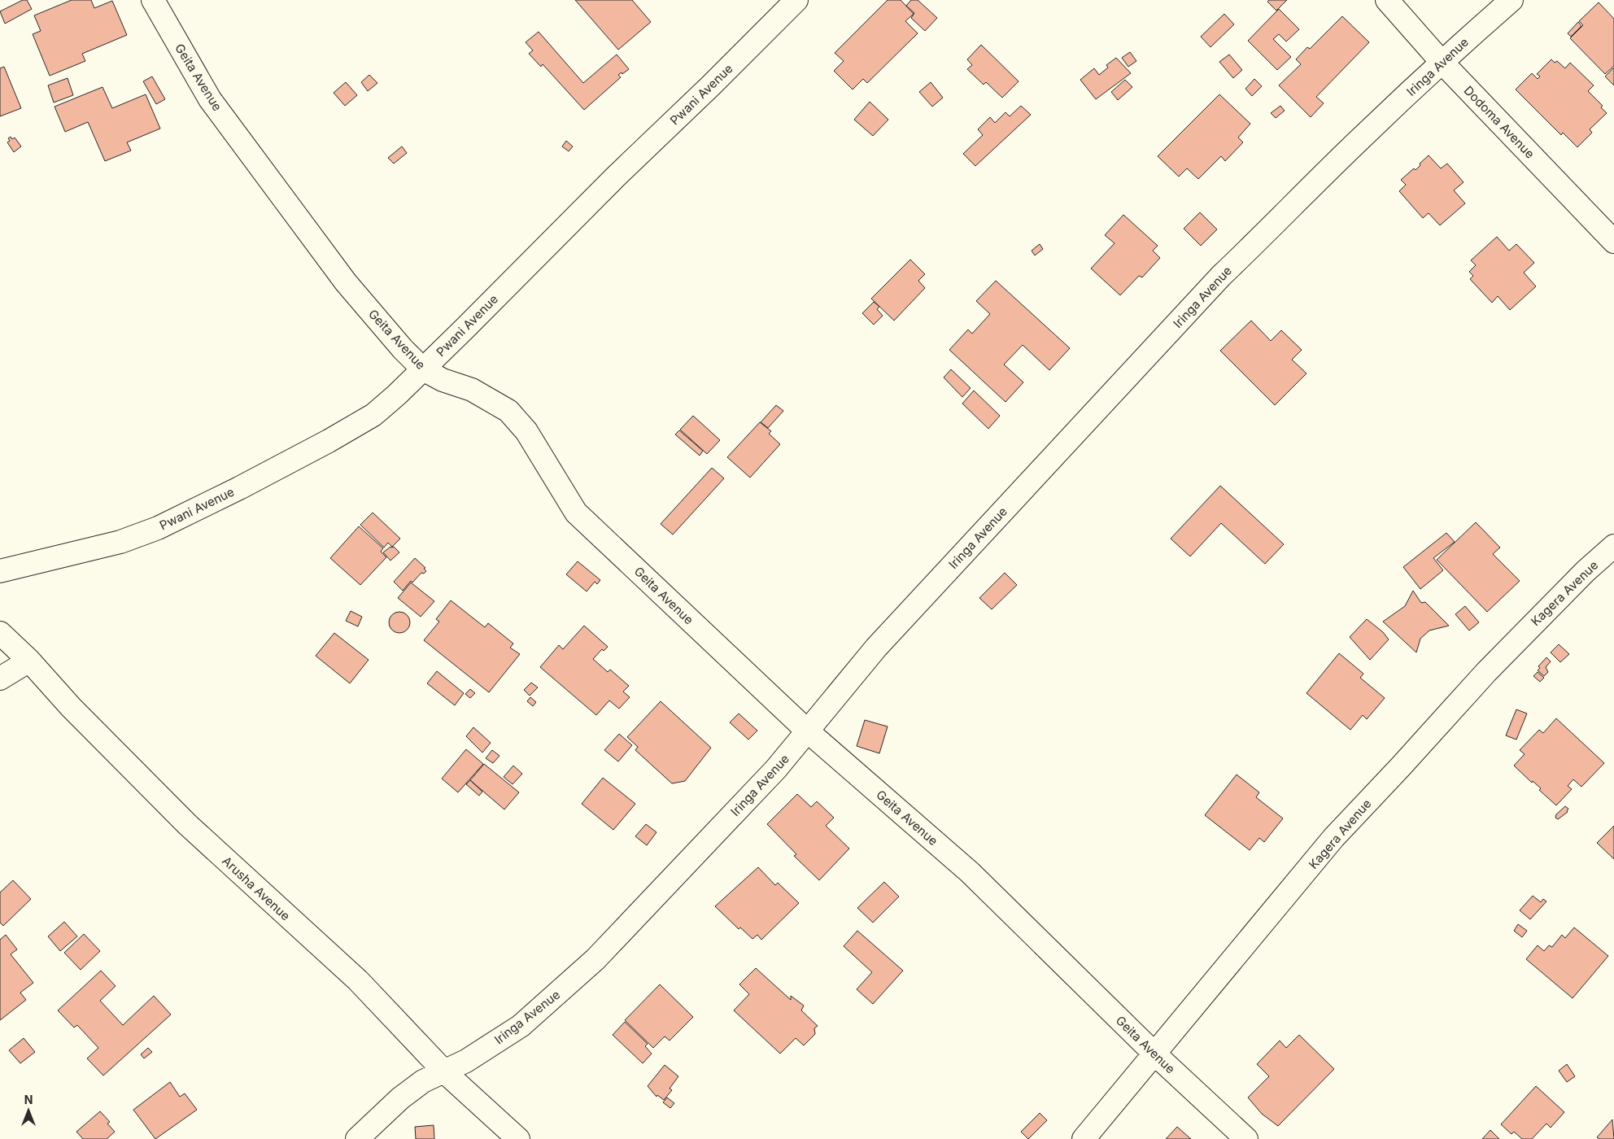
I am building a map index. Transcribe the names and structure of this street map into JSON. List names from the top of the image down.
{
  "streets": {
    "street": [
      "Iringa Avenue",
      "Geita Avenue",
      "Pwani Avenue",
      "Dodoma Avenue",
      "Kagera Avenue",
      "Arusha Avenue"
    ]
  },
  "crossings": [
    ["Iringa Avenue", "Geita Avenue"],
    ["Iringa Avenue", "Dodoma Avenue"],
    ["Iringa Avenue", "Arusha Avenue"],
    ["Geita Avenue", "Pwani Avenue"],
    ["Geita Avenue", "Kagera Avenue"]
  ],
  "north": "top"
}
